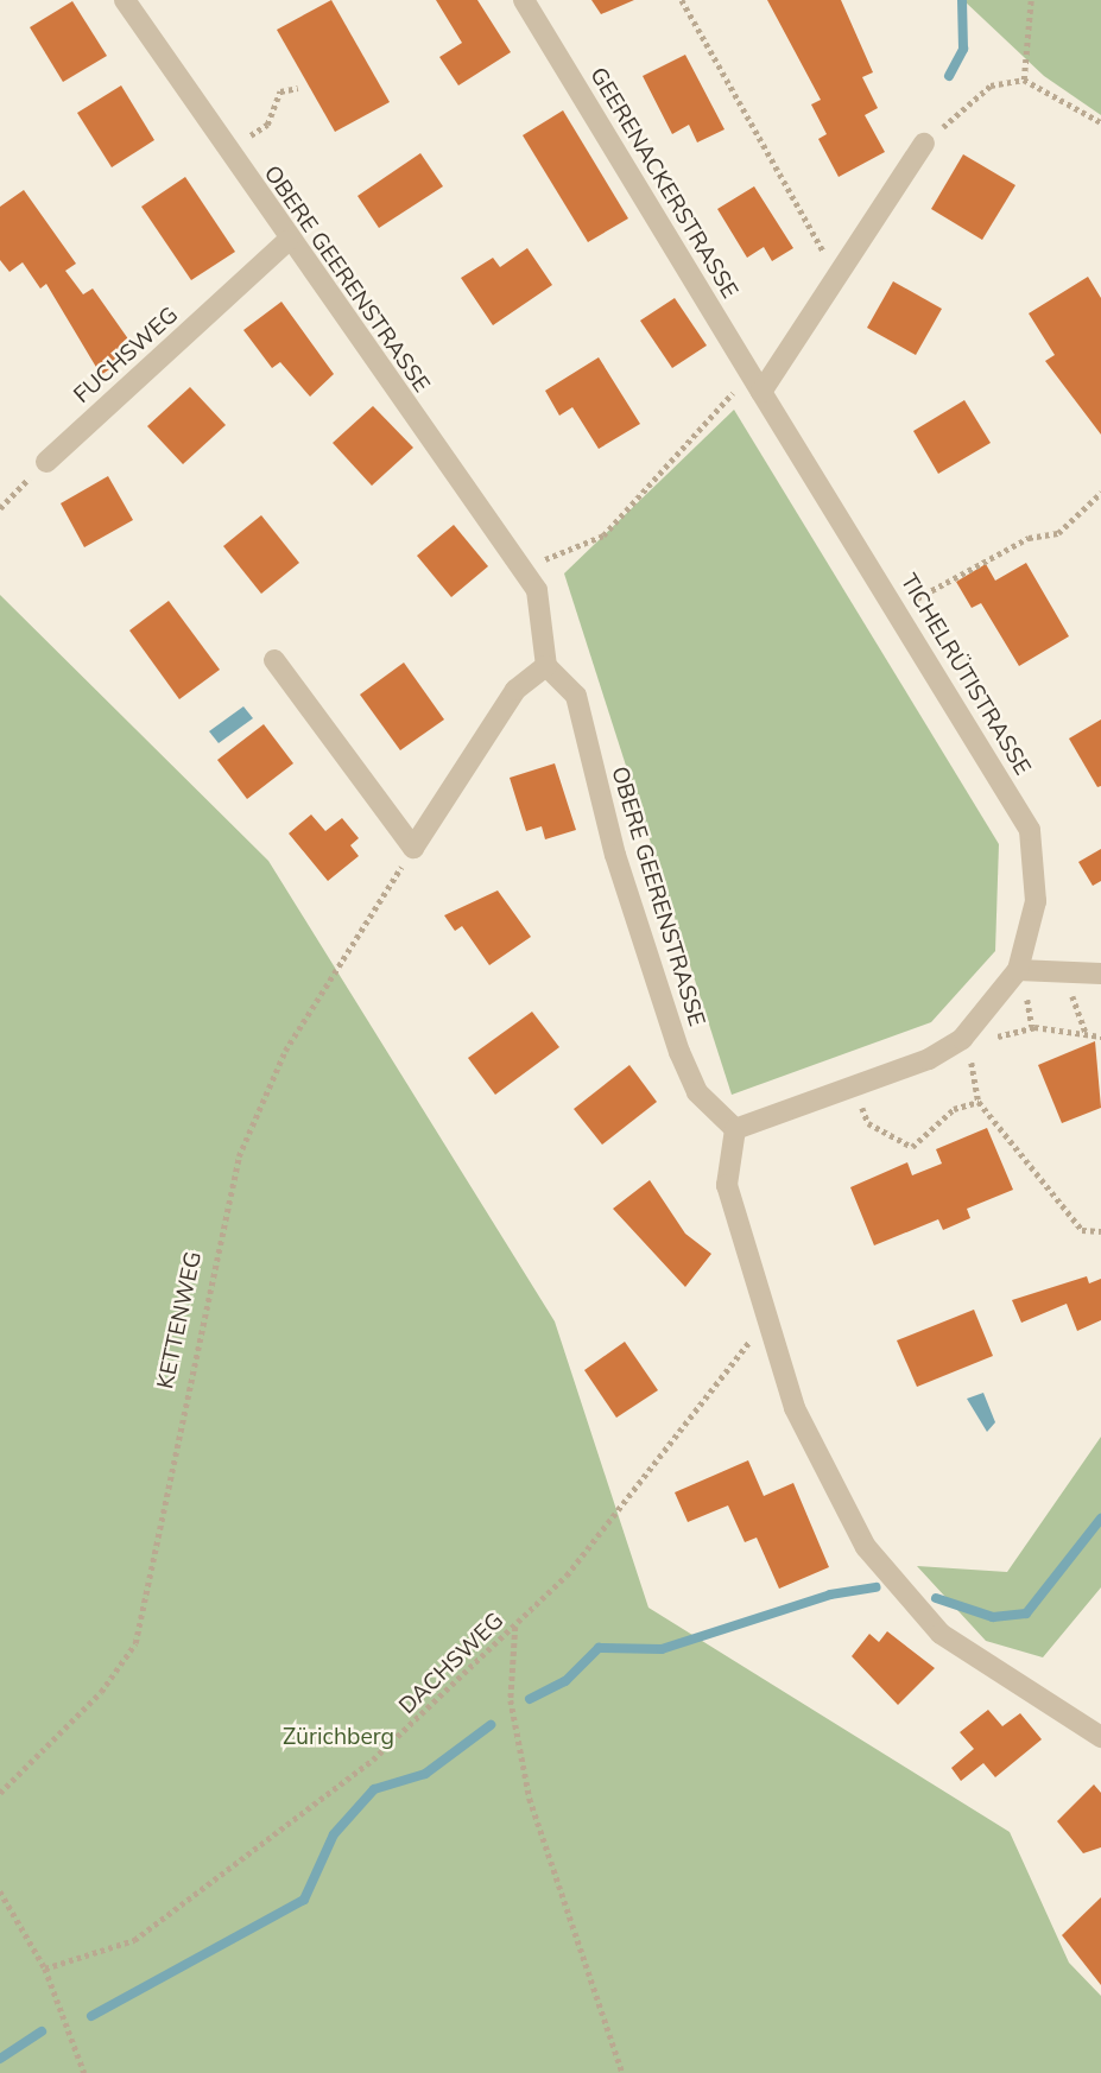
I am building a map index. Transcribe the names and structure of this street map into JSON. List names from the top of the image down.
{
  "streets": {
    "street": [
      "GEERENACKERSTRASSE",
      "OBERE GEERENSTRASSE",
      "FUCHSWEG",
      "TICHELRÜTISTRASSE"
    ],
    "path": ["KETTENWEG", "DACHSWEG"]
  },
  "crossings": [
    ["GEERENACKERSTRASSE", "TICHELRÜTISTRASSE"],
    ["OBERE GEERENSTRASSE", "FUCHSWEG"],
    ["OBERE GEERENSTRASSE", "TICHELRÜTISTRASSE"]
  ],
  "parks": ["Zürichberg"]
}
